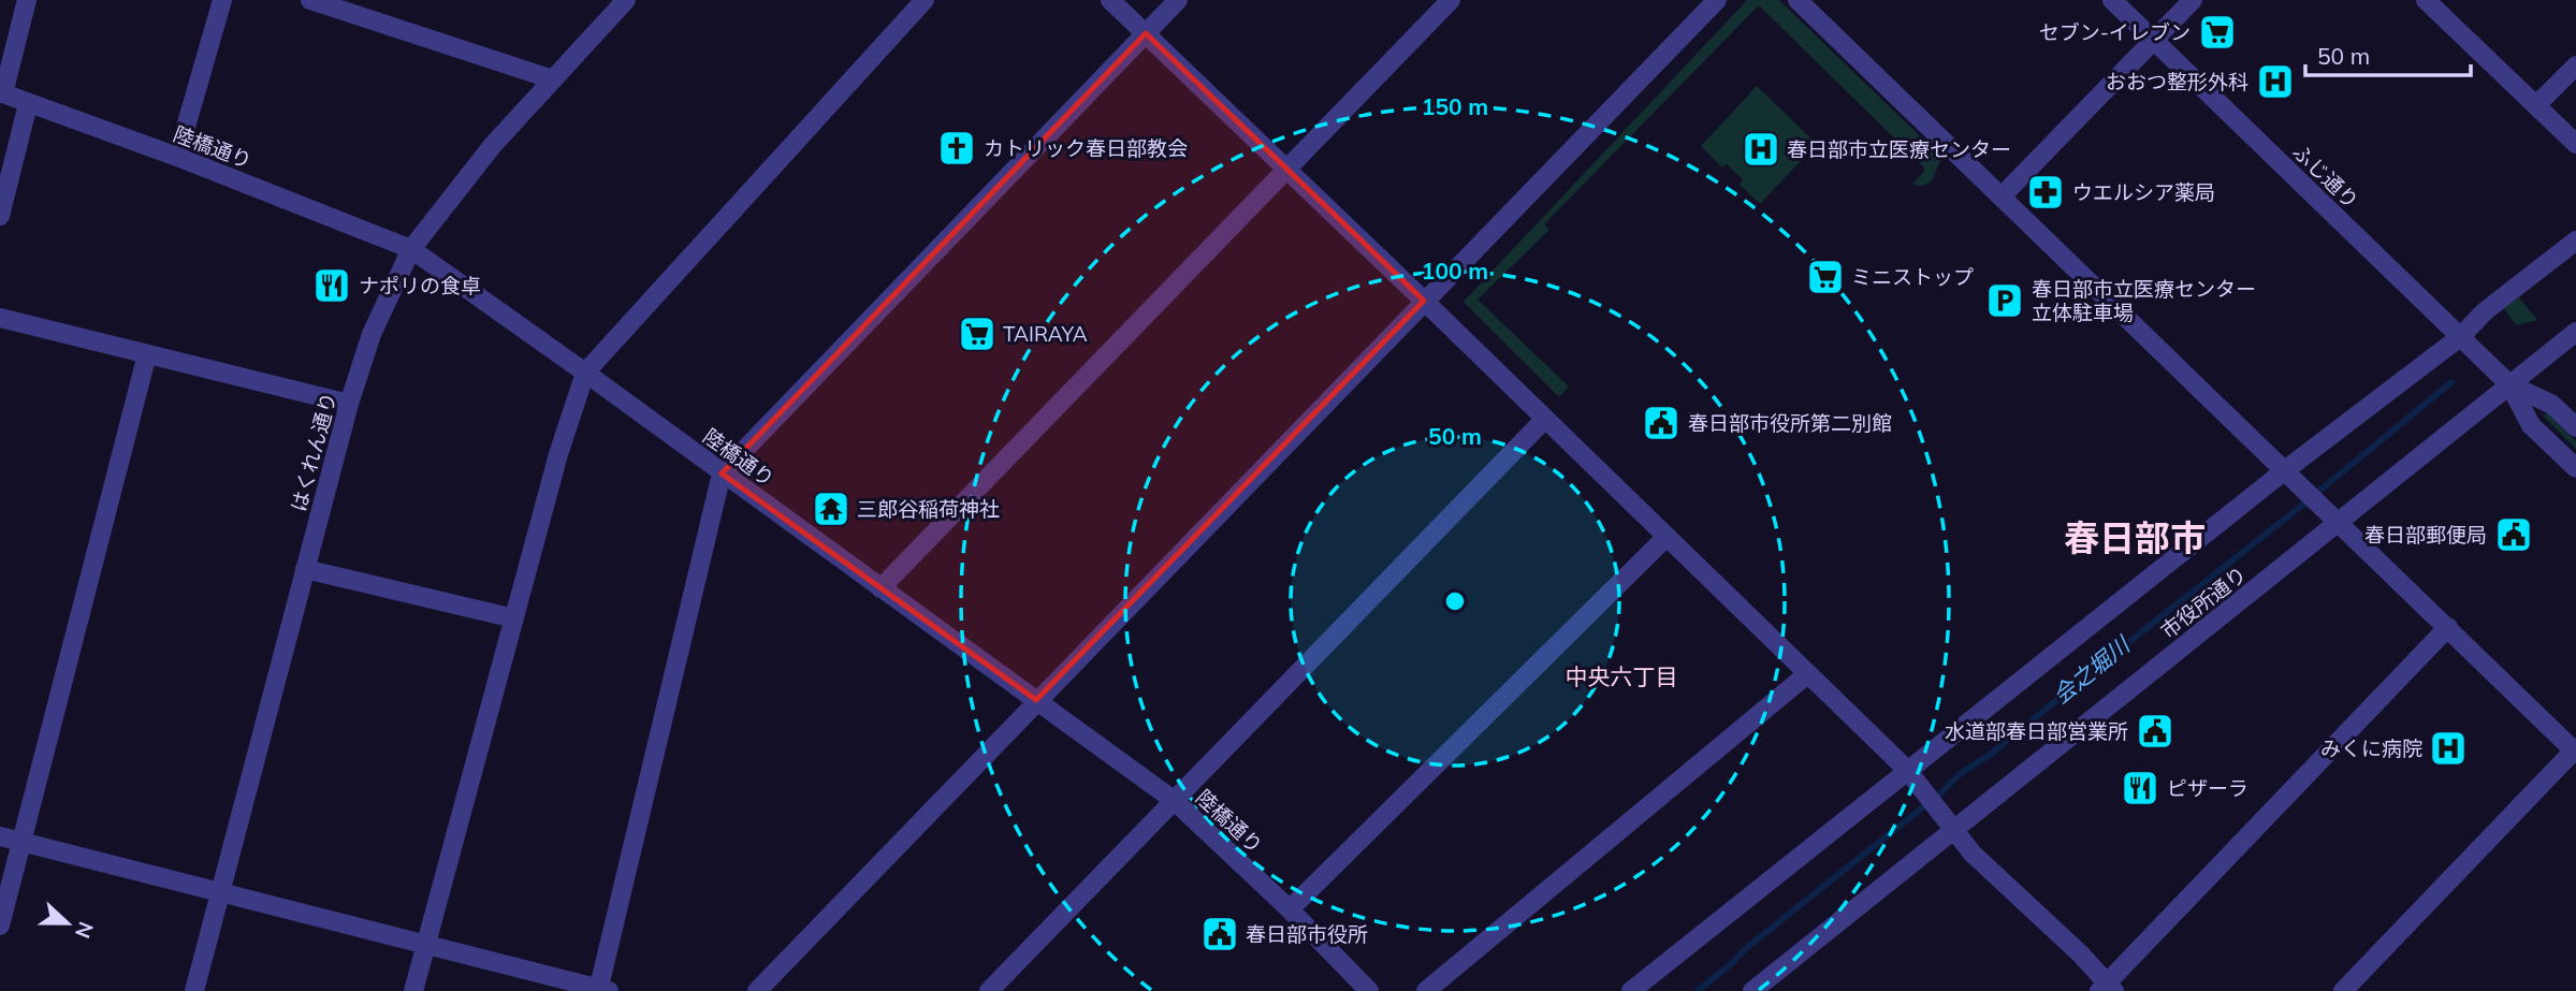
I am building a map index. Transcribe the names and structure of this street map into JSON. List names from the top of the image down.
{
  "streets": {
    "street": [
      "陸橋通り",
      "ふじ通り",
      "はくれん通り",
      "市役所通り"
    ]
  },
  "crossings": [
    ["陸橋通り", "はくれん通り"],
    ["ふじ通り", "市役所通り"]
  ],
  "districts": ["春日部市", "中央六丁目"],
  "water": ["会之堀川"],
  "places": {
    "supermarket": ["セブン-イレブン", "ミニストップ", "TAIRAYA"],
    "hospital": ["おおつ整形外科", "春日部市立医療センター", "みくに病院"],
    "church": ["カトリック春日部教会"],
    "pharmacy": ["ウエルシア薬局"],
    "restaurant": ["ナポリの食卓", "ピザーラ"],
    "parking": ["春日部市立医療センター 立体駐車場"],
    "public building": [
      "春日部市役所第二別館",
      "春日部郵便局",
      "水道部春日部営業所",
      "春日部市役所"
    ],
    "temple": ["三郎谷稲荷神社"]
  },
  "scale_bar": "50 m",
  "north": "right",
  "rings": ["150 m", "100 m", "50 m"]
}
